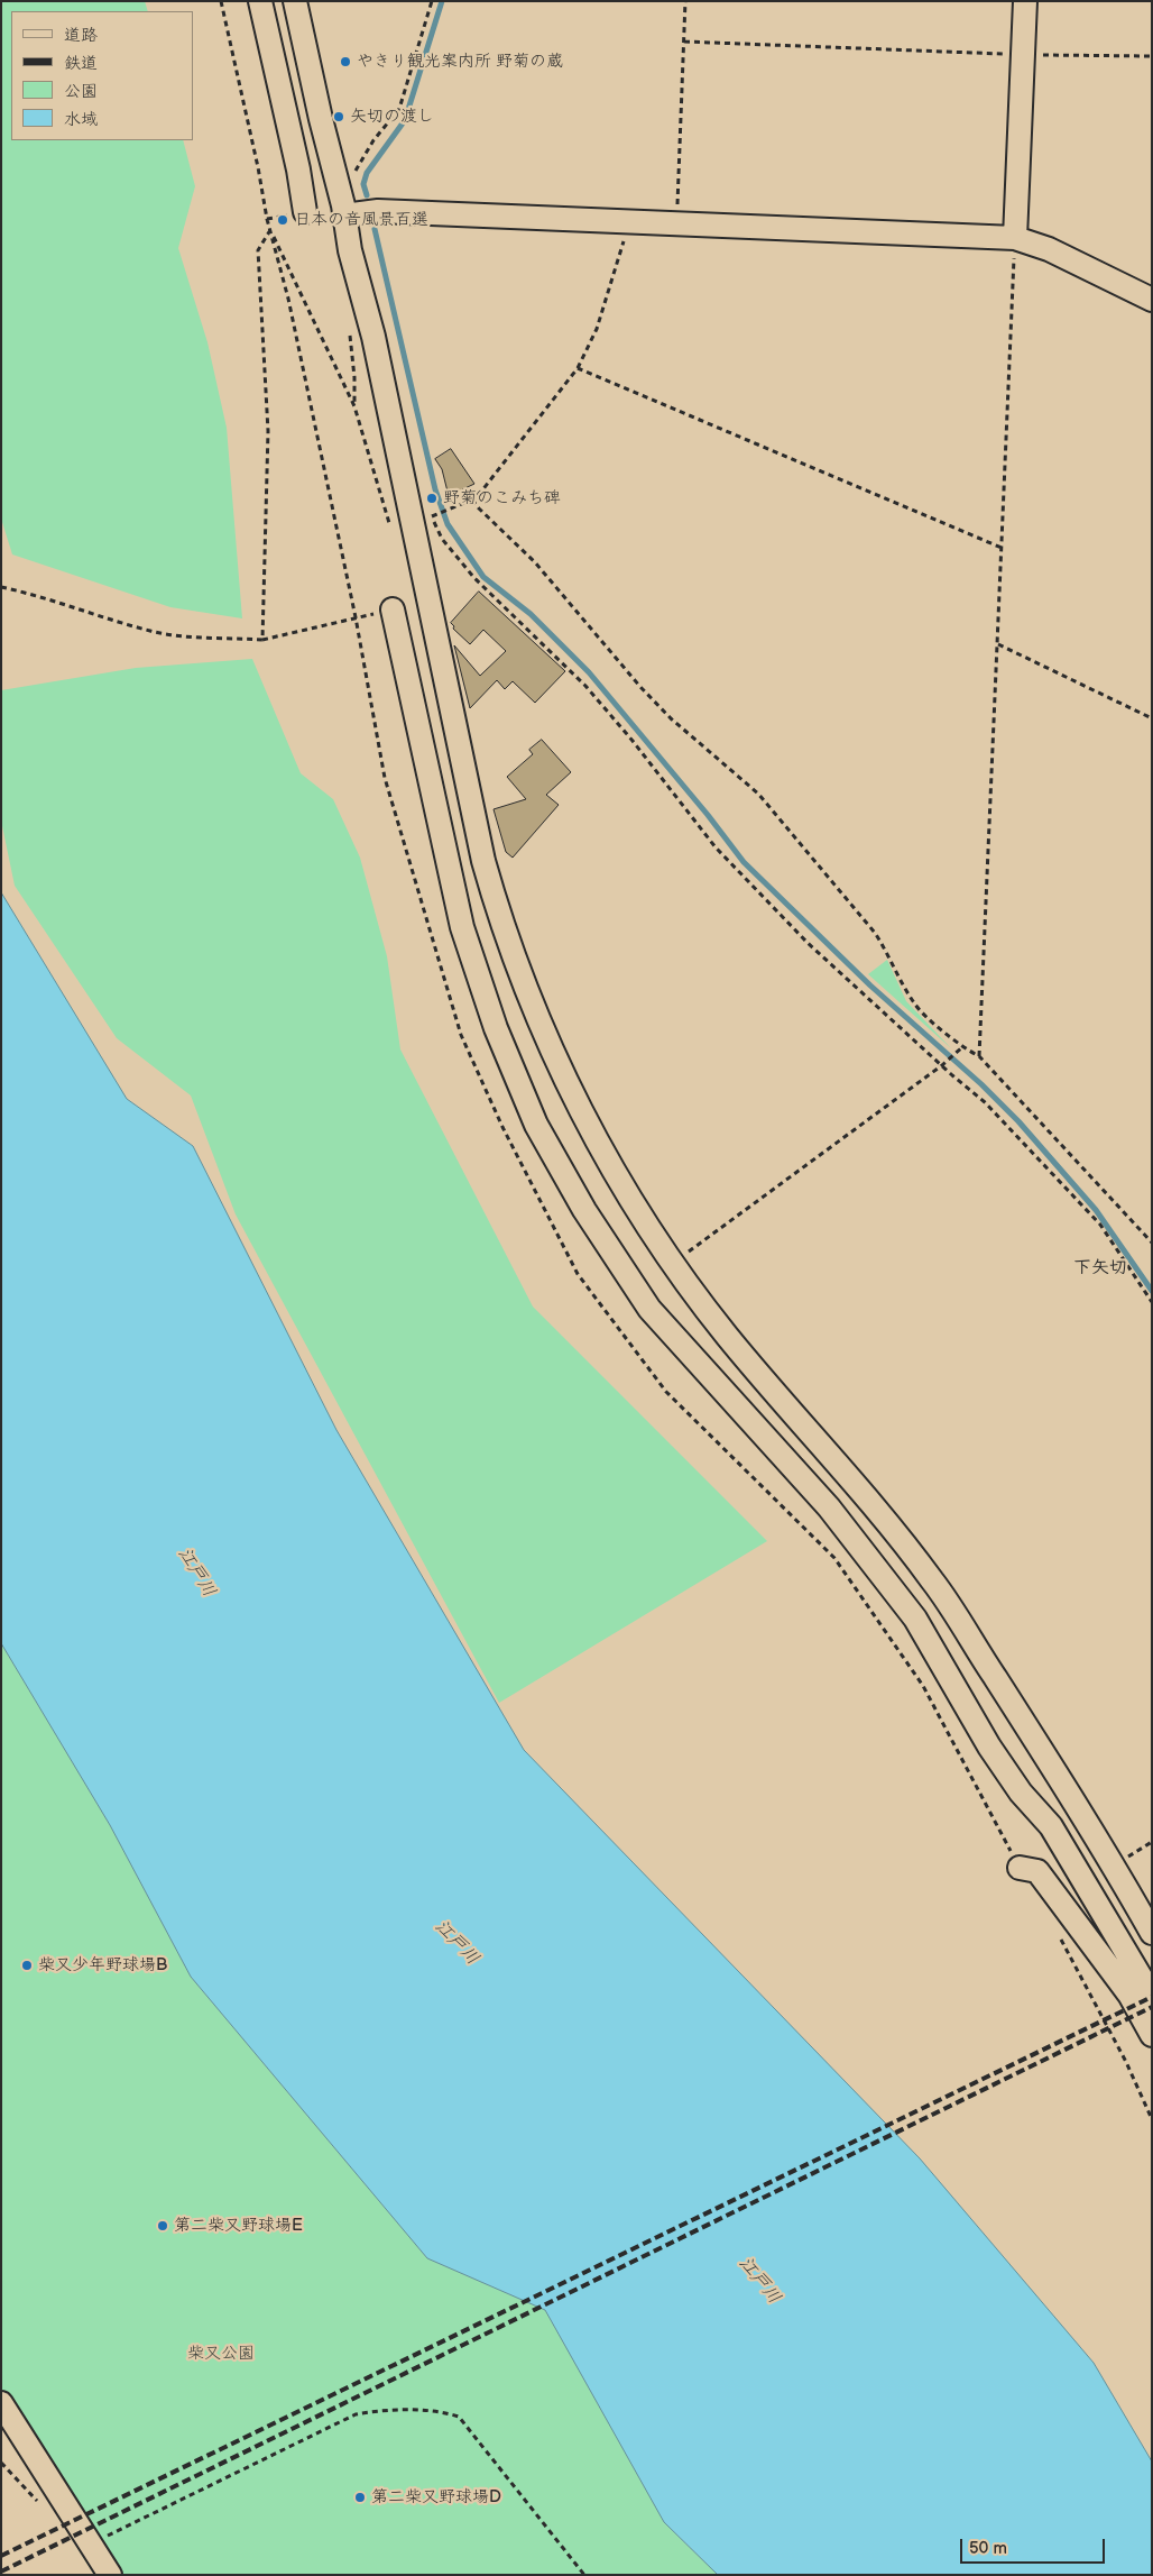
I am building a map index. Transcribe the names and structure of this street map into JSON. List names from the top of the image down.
{
  "districts": ["下矢切"],
  "water": ["江戸川"],
  "parks": ["柴又公園"],
  "places": [
    "やきり観光案内所 野菊の蔵",
    "矢切の渡し",
    "日本の音風景百選",
    "野菊のこみち碑",
    "柴又少年野球場B",
    "第二柴又野球場E",
    "第二柴又野球場D"
  ],
  "legend": [
    "道路",
    "鉄道",
    "公園",
    "水域"
  ],
  "scale_bar": "50 m"
}
